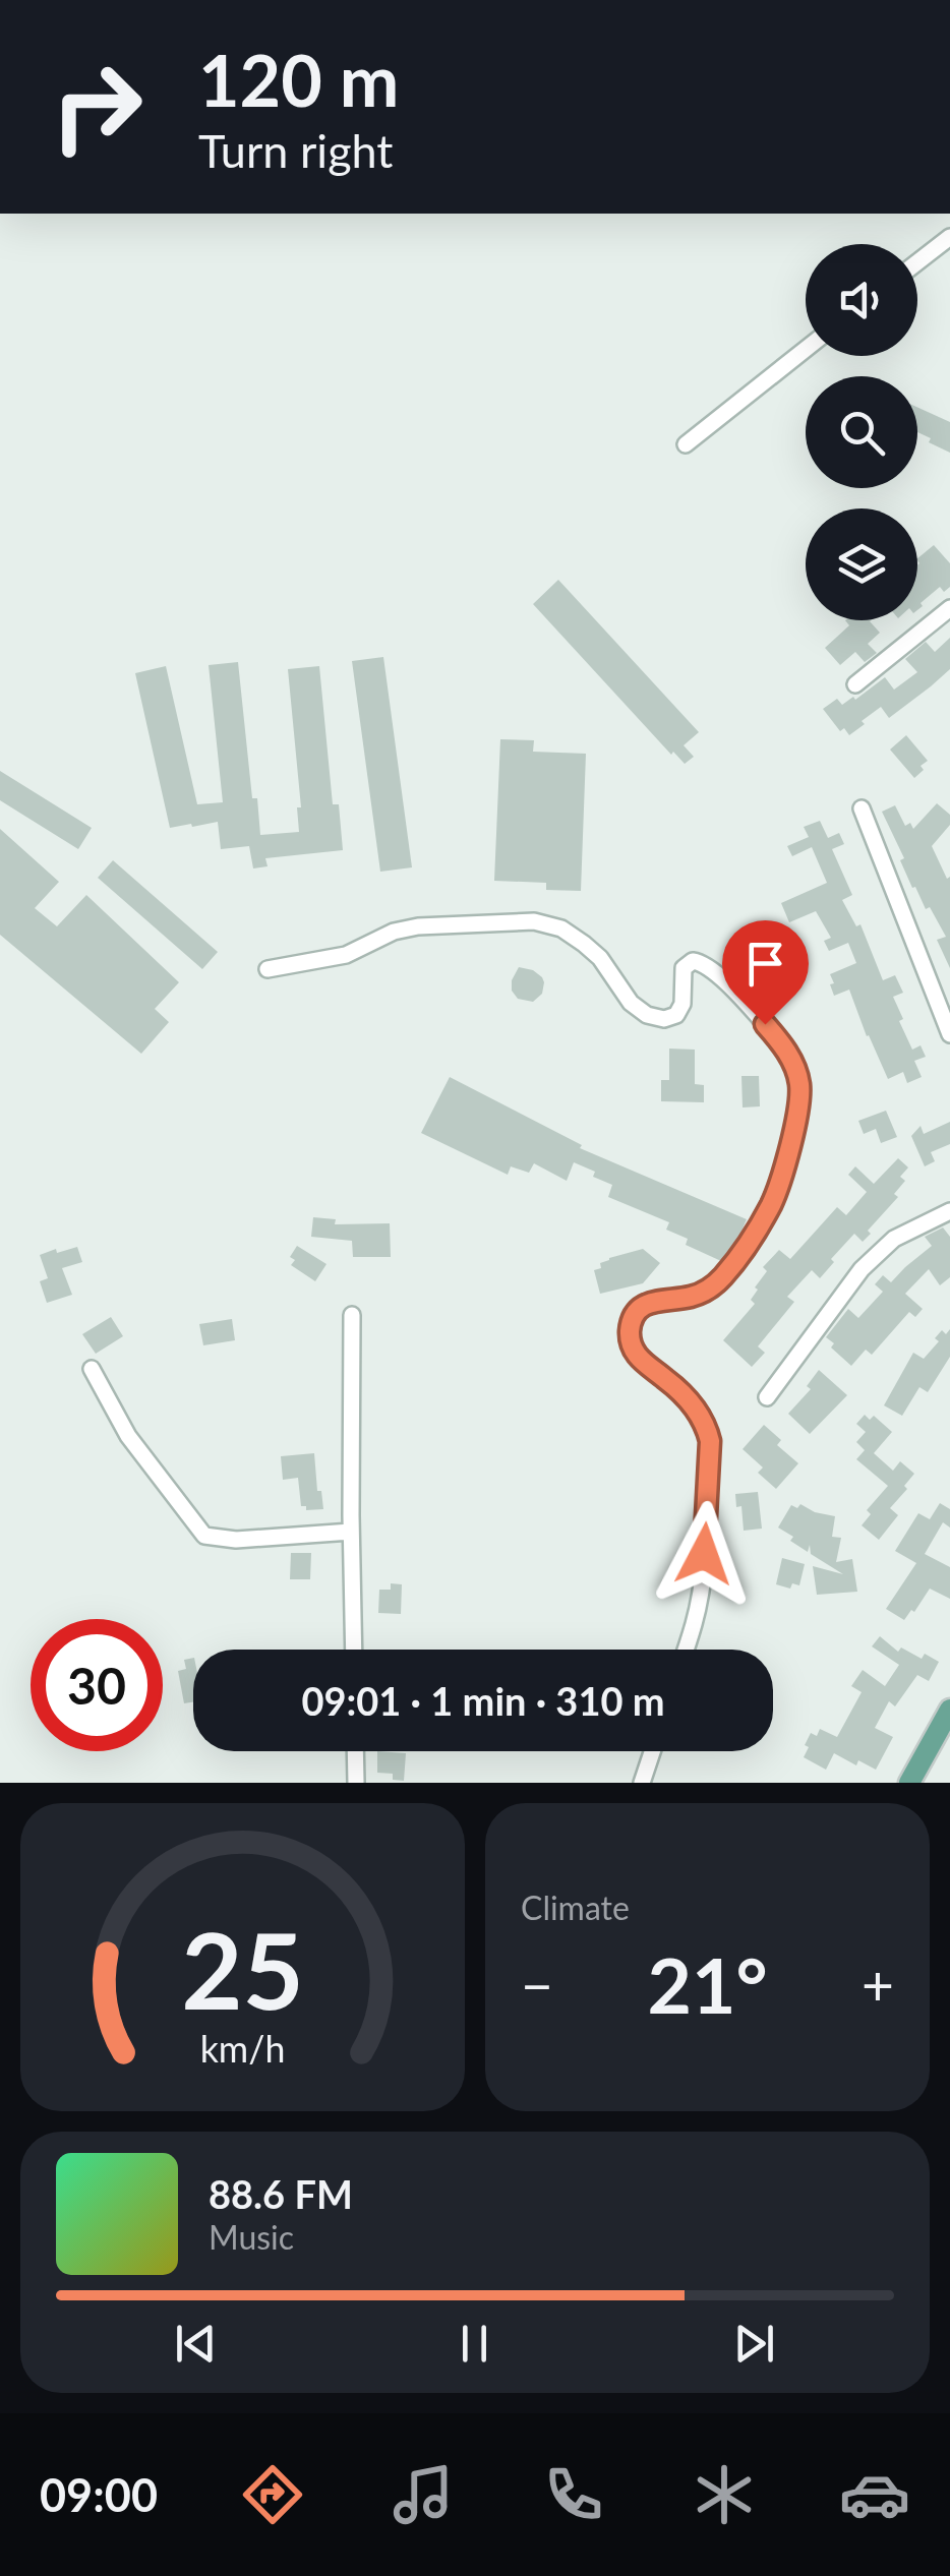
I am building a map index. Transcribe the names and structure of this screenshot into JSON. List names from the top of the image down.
{
  "page": {
    "turn": ["120 m", "Turn right"],
    "limit": "30",
    "trip": "09:01 · 1 min · 310 m",
    "tile": "Climate",
    "heat": ["−", "21°", "+"],
    "song": ["88.6 FM", "Music"],
    "tabs": "09:00",
    "gauge": ["25", "km/h"]
  }
}
